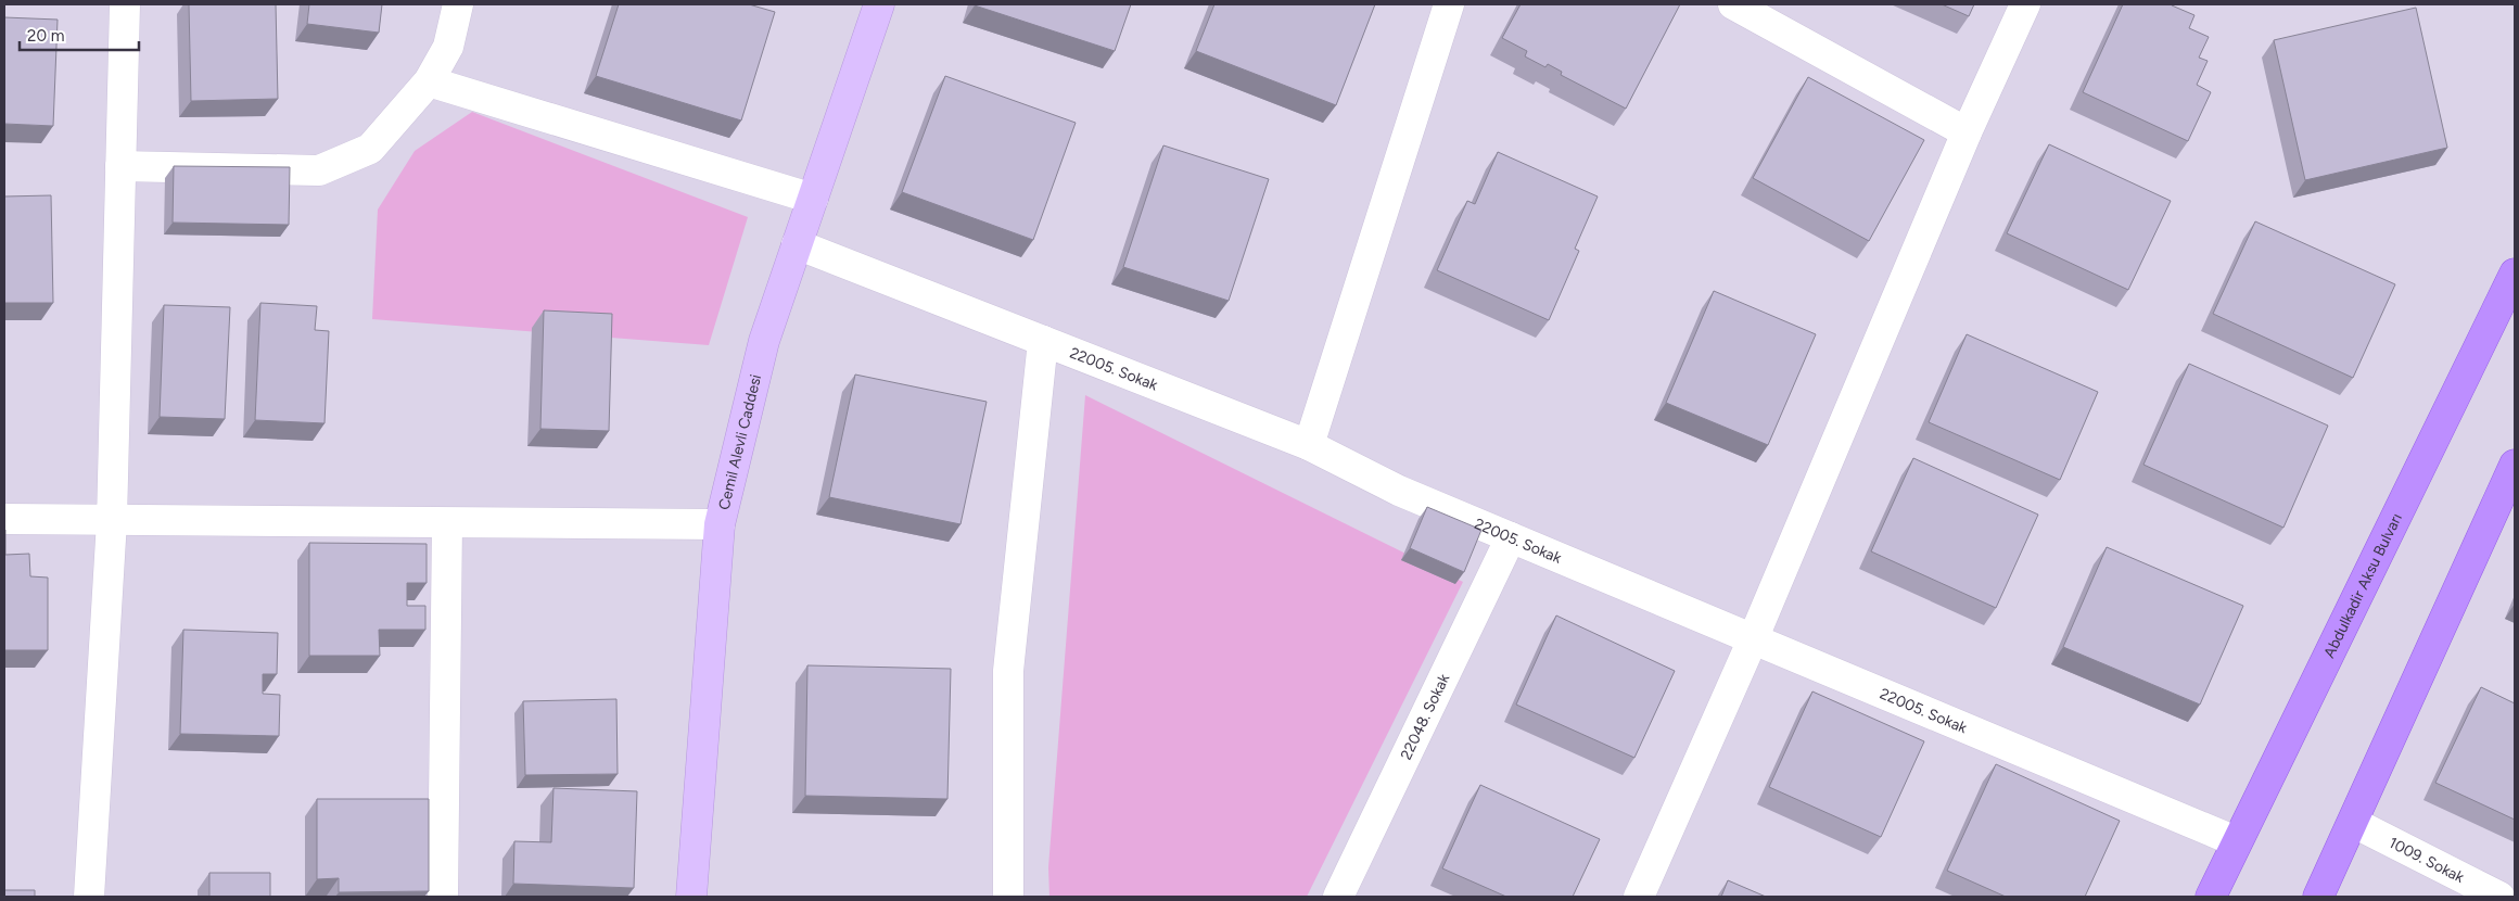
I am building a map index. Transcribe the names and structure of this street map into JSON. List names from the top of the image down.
{
  "streets": {
    "main road": ["Abdulkadir Aksu Bulvarı"],
    "street": [
      "22005. Sokak",
      "Cemil Alevli Caddesi",
      "22048. Sokak",
      "1009. Sokak"
    ]
  },
  "crossings": [
    ["22005. Sokak", "Cemil Alevli Caddesi"],
    ["22005. Sokak", "Abdulkadir Aksu Bulvarı"],
    ["22005. Sokak", "22048. Sokak"]
  ],
  "scale_bar": "20 m"
}
